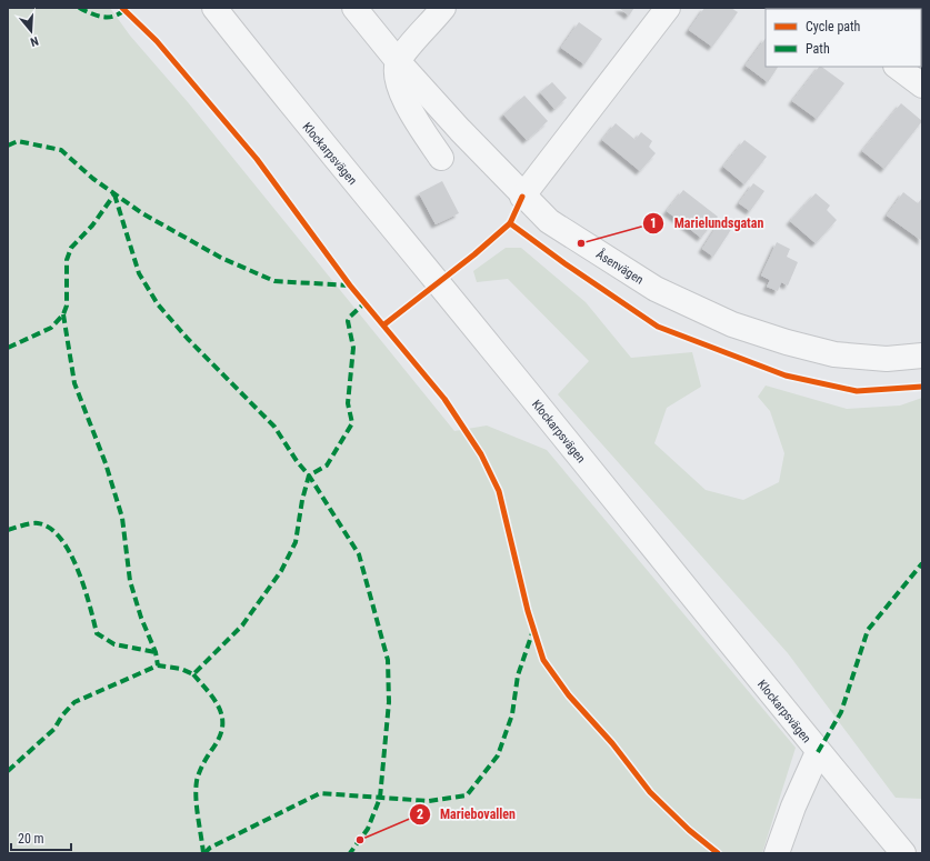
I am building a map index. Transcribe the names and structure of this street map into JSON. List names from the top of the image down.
{
  "streets": {
    "street": ["Klockarpsvägen", "Åsenvägen"]
  },
  "places": ["Marielundsgatan", "Mariebovallen"],
  "legend": ["Cycle path", "Path"],
  "scale_bar": "20 m",
  "north": "bottom"
}
